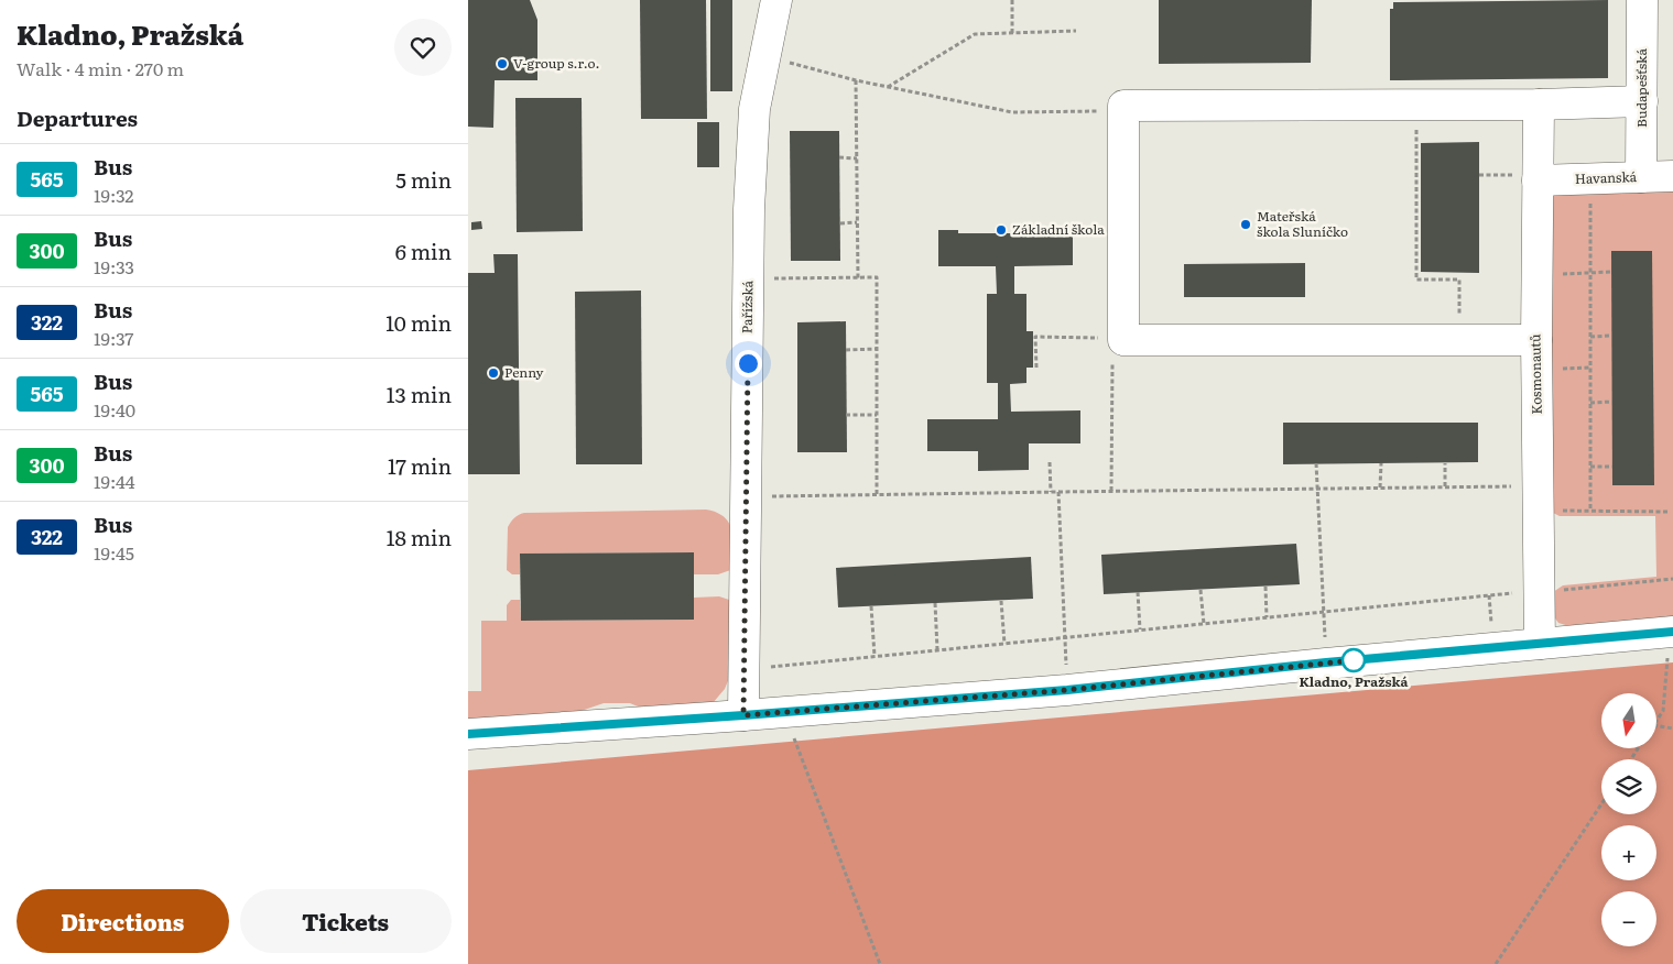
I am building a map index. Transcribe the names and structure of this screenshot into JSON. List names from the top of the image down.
{
  "streets": {
    "street": [
      "Budapešťská",
      "Havanská",
      "Pařížská",
      "Kosmonautů"
    ]
  },
  "crossings": [
    ["Budapešťská", "Havanská"],
    ["Havanská", "Kosmonautů"]
  ],
  "places": [
    "V-group s.r.o.",
    "Mateřská škola Sluníčko",
    "Základní škola",
    "Penny",
    "Kladno, Pražská"
  ],
  "lines": ["bus line 565"],
  "north": "bottom",
  "page": {
    "heading": [
      ["Kladno, Pražská", "Walk · 4 min · 270 m"],
      "Departures"
    ],
    "list": [
      {
        "mark": "565",
        "name": "Bus",
        "note": "19:32",
        "value": "5 min"
      },
      {
        "mark": "300",
        "name": "Bus",
        "note": "19:33",
        "value": "6 min"
      },
      {
        "mark": "322",
        "name": "Bus",
        "note": "19:37",
        "value": "10 min"
      },
      {
        "mark": "565",
        "name": "Bus",
        "note": "19:40",
        "value": "13 min"
      },
      {
        "mark": "300",
        "name": "Bus",
        "note": "19:44",
        "value": "17 min"
      },
      {
        "mark": "322",
        "name": "Bus",
        "note": "19:45",
        "value": "18 min"
      }
    ],
    "map_buttons": ["+", "−"],
    "buttons": ["Directions", "Tickets"]
  }
}
